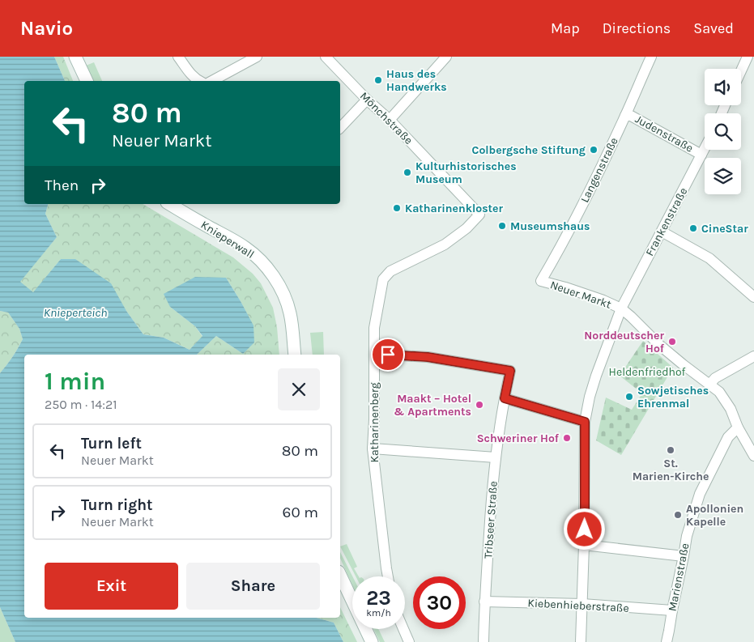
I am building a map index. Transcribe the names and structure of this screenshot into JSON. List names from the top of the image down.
{
  "streets": {
    "street": [
      "Mönchstraße",
      "Judenstraße",
      "Langenstraße",
      "Frankenstraße",
      "Knieperwall",
      "Neuer Markt",
      "Katharinenberg",
      "Tribseer Straße",
      "Marienstraße",
      "Kiebenhieberstraße"
    ]
  },
  "crossings": [
    ["Mönchstraße", "Katharinenberg"],
    ["Judenstraße", "Langenstraße"],
    ["Judenstraße", "Frankenstraße"],
    ["Langenstraße", "Neuer Markt"],
    ["Frankenstraße", "Neuer Markt"],
    ["Neuer Markt", "Marienstraße"],
    ["Neuer Markt", "Kiebenhieberstraße"],
    ["Tribseer Straße", "Kiebenhieberstraße"],
    ["Marienstraße", "Kiebenhieberstraße"]
  ],
  "water": ["Knieperteich"],
  "parks": ["Heldenfriedhof"],
  "places": [
    "Haus des Handwerks",
    "Colbergsche Stiftung",
    "Kulturhistorisches Museum",
    "Katharinenkloster",
    "Museumshaus",
    "CineStar",
    "Norddeutscher Hof",
    "Sowjetisches Ehrenmal",
    "Maakt – Hotel & Apartments",
    "Schweriner Hof",
    "St. Marien-Kirche",
    "Apollonien Kapelle"
  ],
  "page": {
    "header": "Navio",
    "nav": ["Map", "Directions", "Saved"],
    "turn": ["80 m", "Neuer Markt"],
    "then": "Then",
    "heading": ["1 min", "250 m · 14:21"],
    "list": [
      {
        "name": "Turn left",
        "note": "Neuer Markt",
        "value": "80 m"
      },
      {
        "name": "Turn right",
        "note": "Neuer Markt",
        "value": "60 m"
      }
    ],
    "buttons": ["Exit", "Share"],
    "speed": "23 km/h",
    "limit": "30"
  }
}
